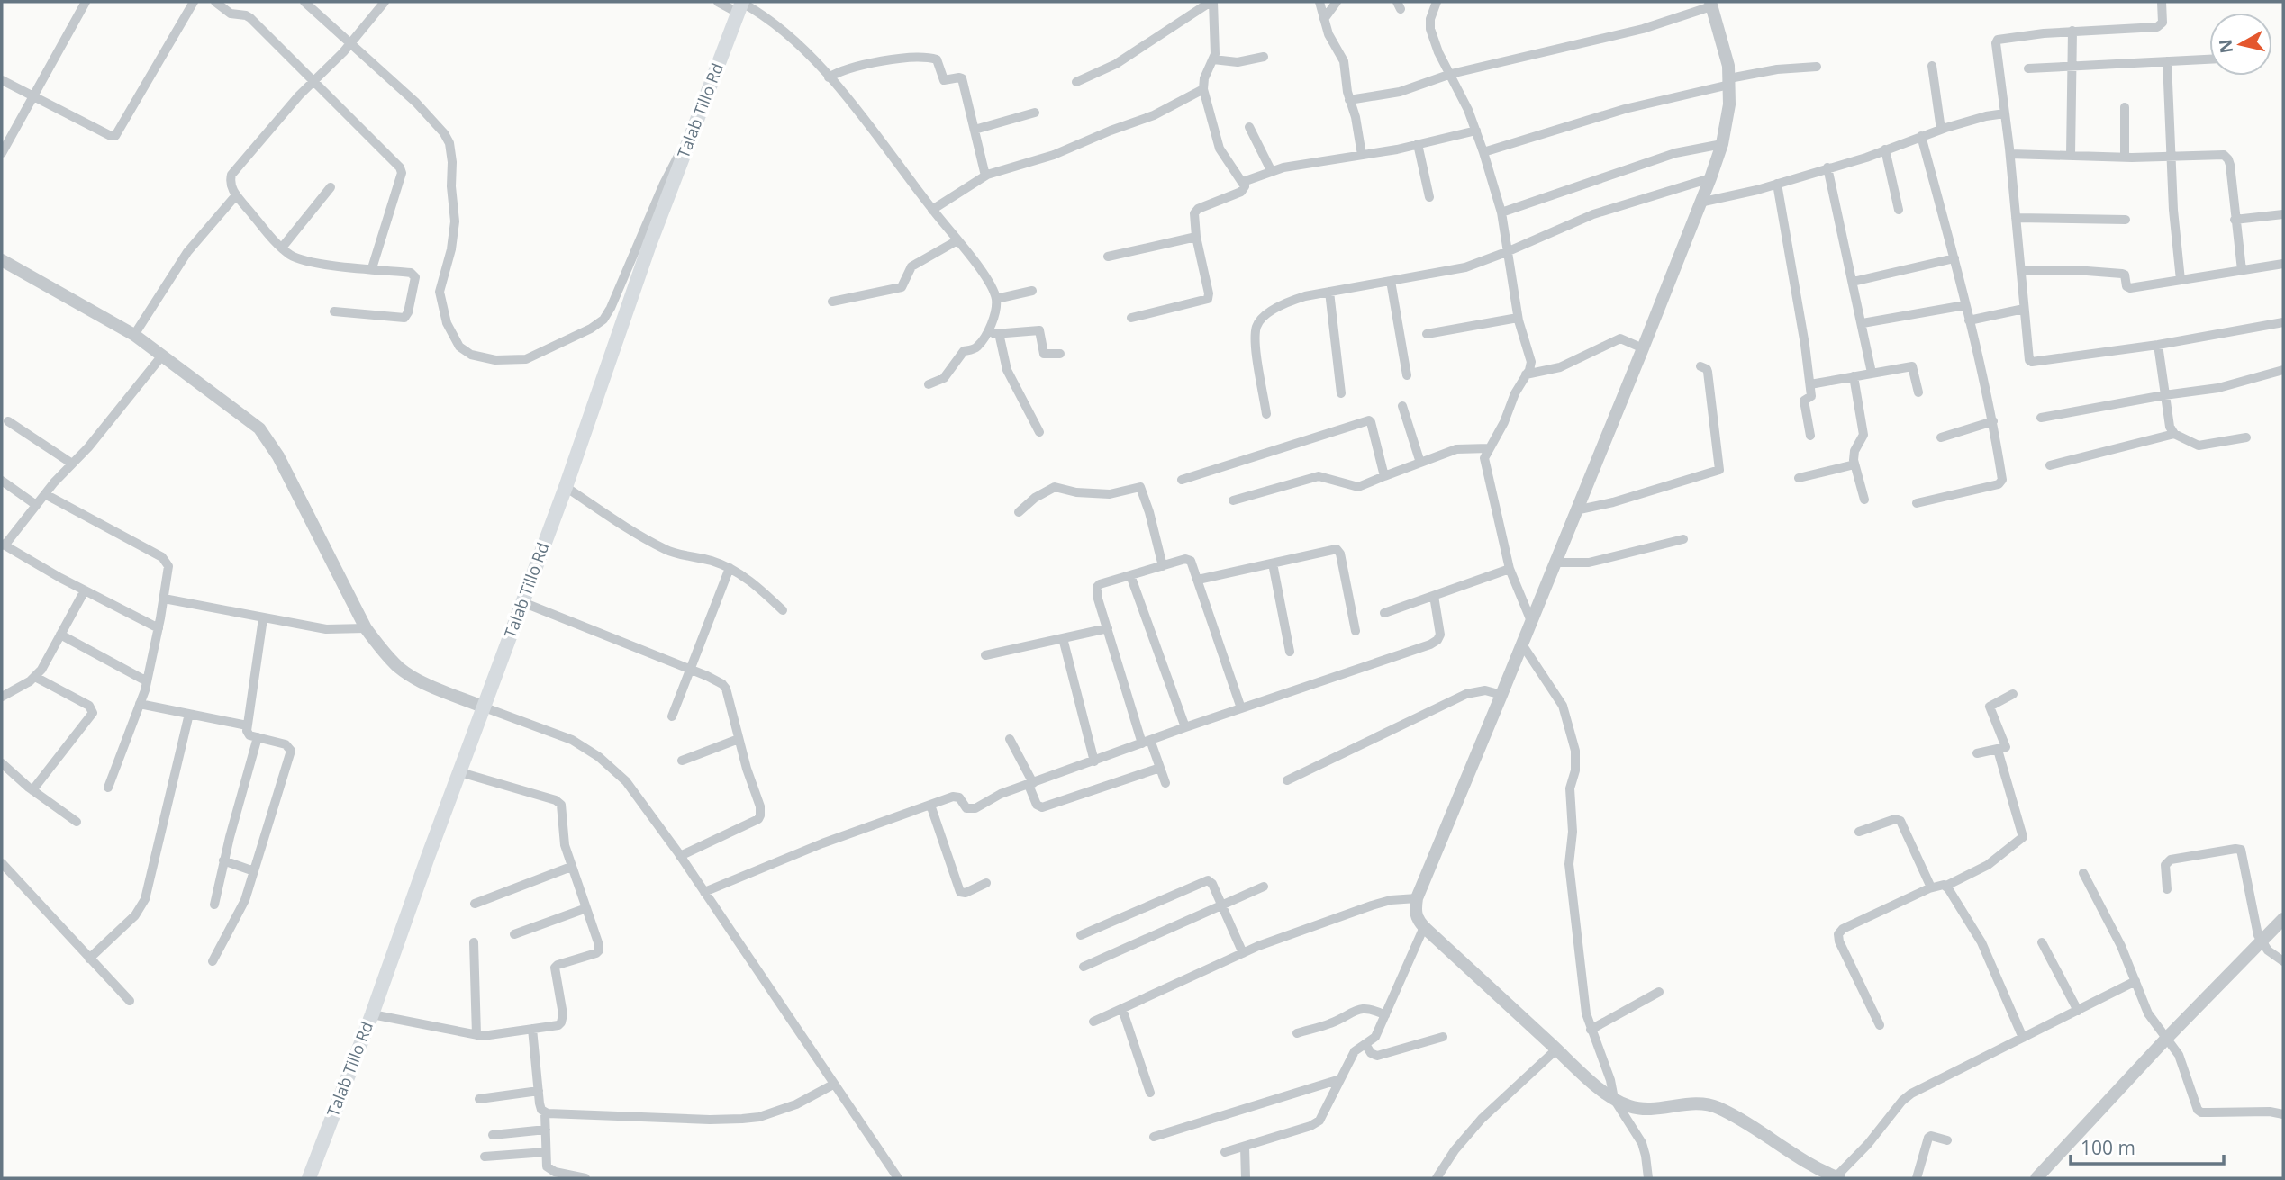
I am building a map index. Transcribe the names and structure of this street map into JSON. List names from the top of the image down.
{
  "streets": {
    "main road": ["Talab Tillo Rd"]
  },
  "scale_bar": "100 m",
  "north": "left"
}
